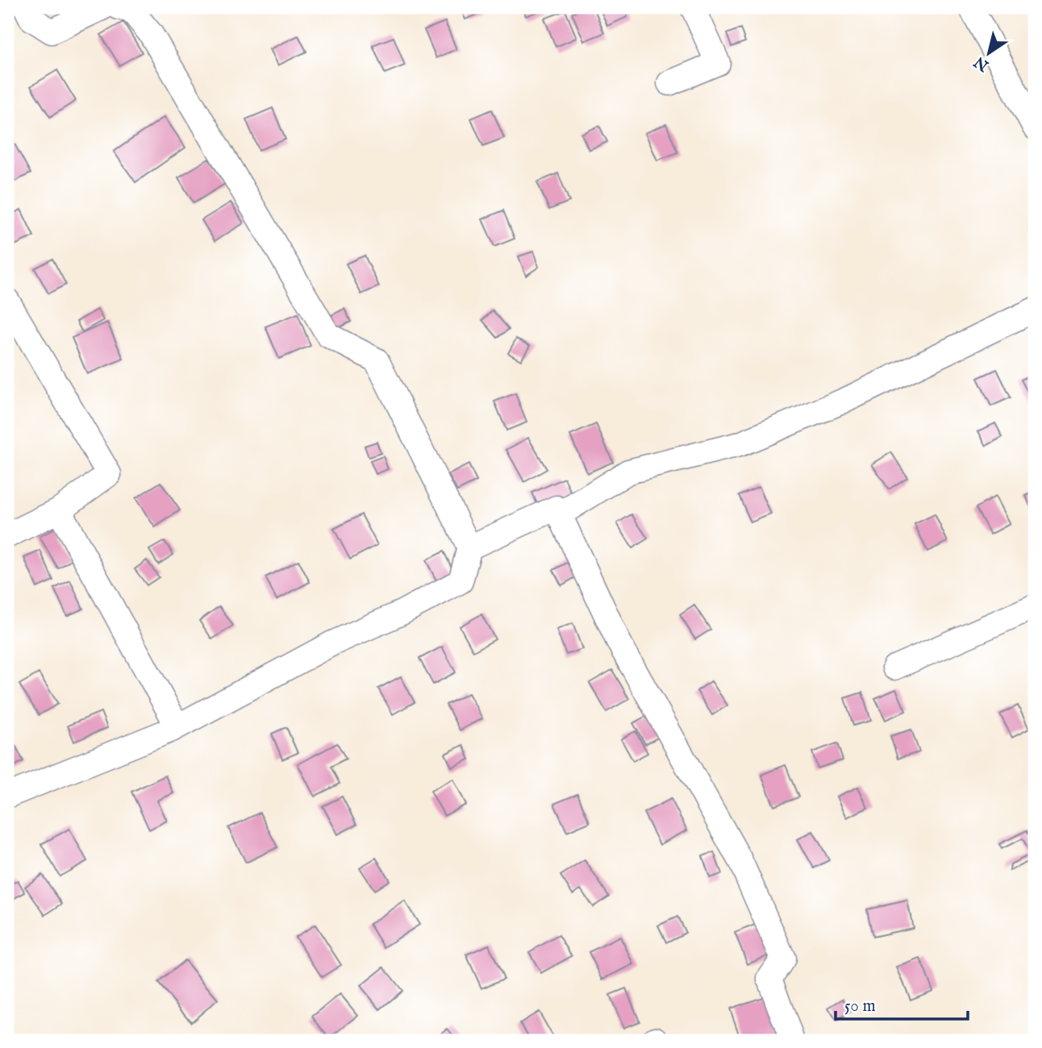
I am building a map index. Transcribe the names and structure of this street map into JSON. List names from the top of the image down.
{
  "scale_bar": "50 m",
  "north": "bottom left"
}
